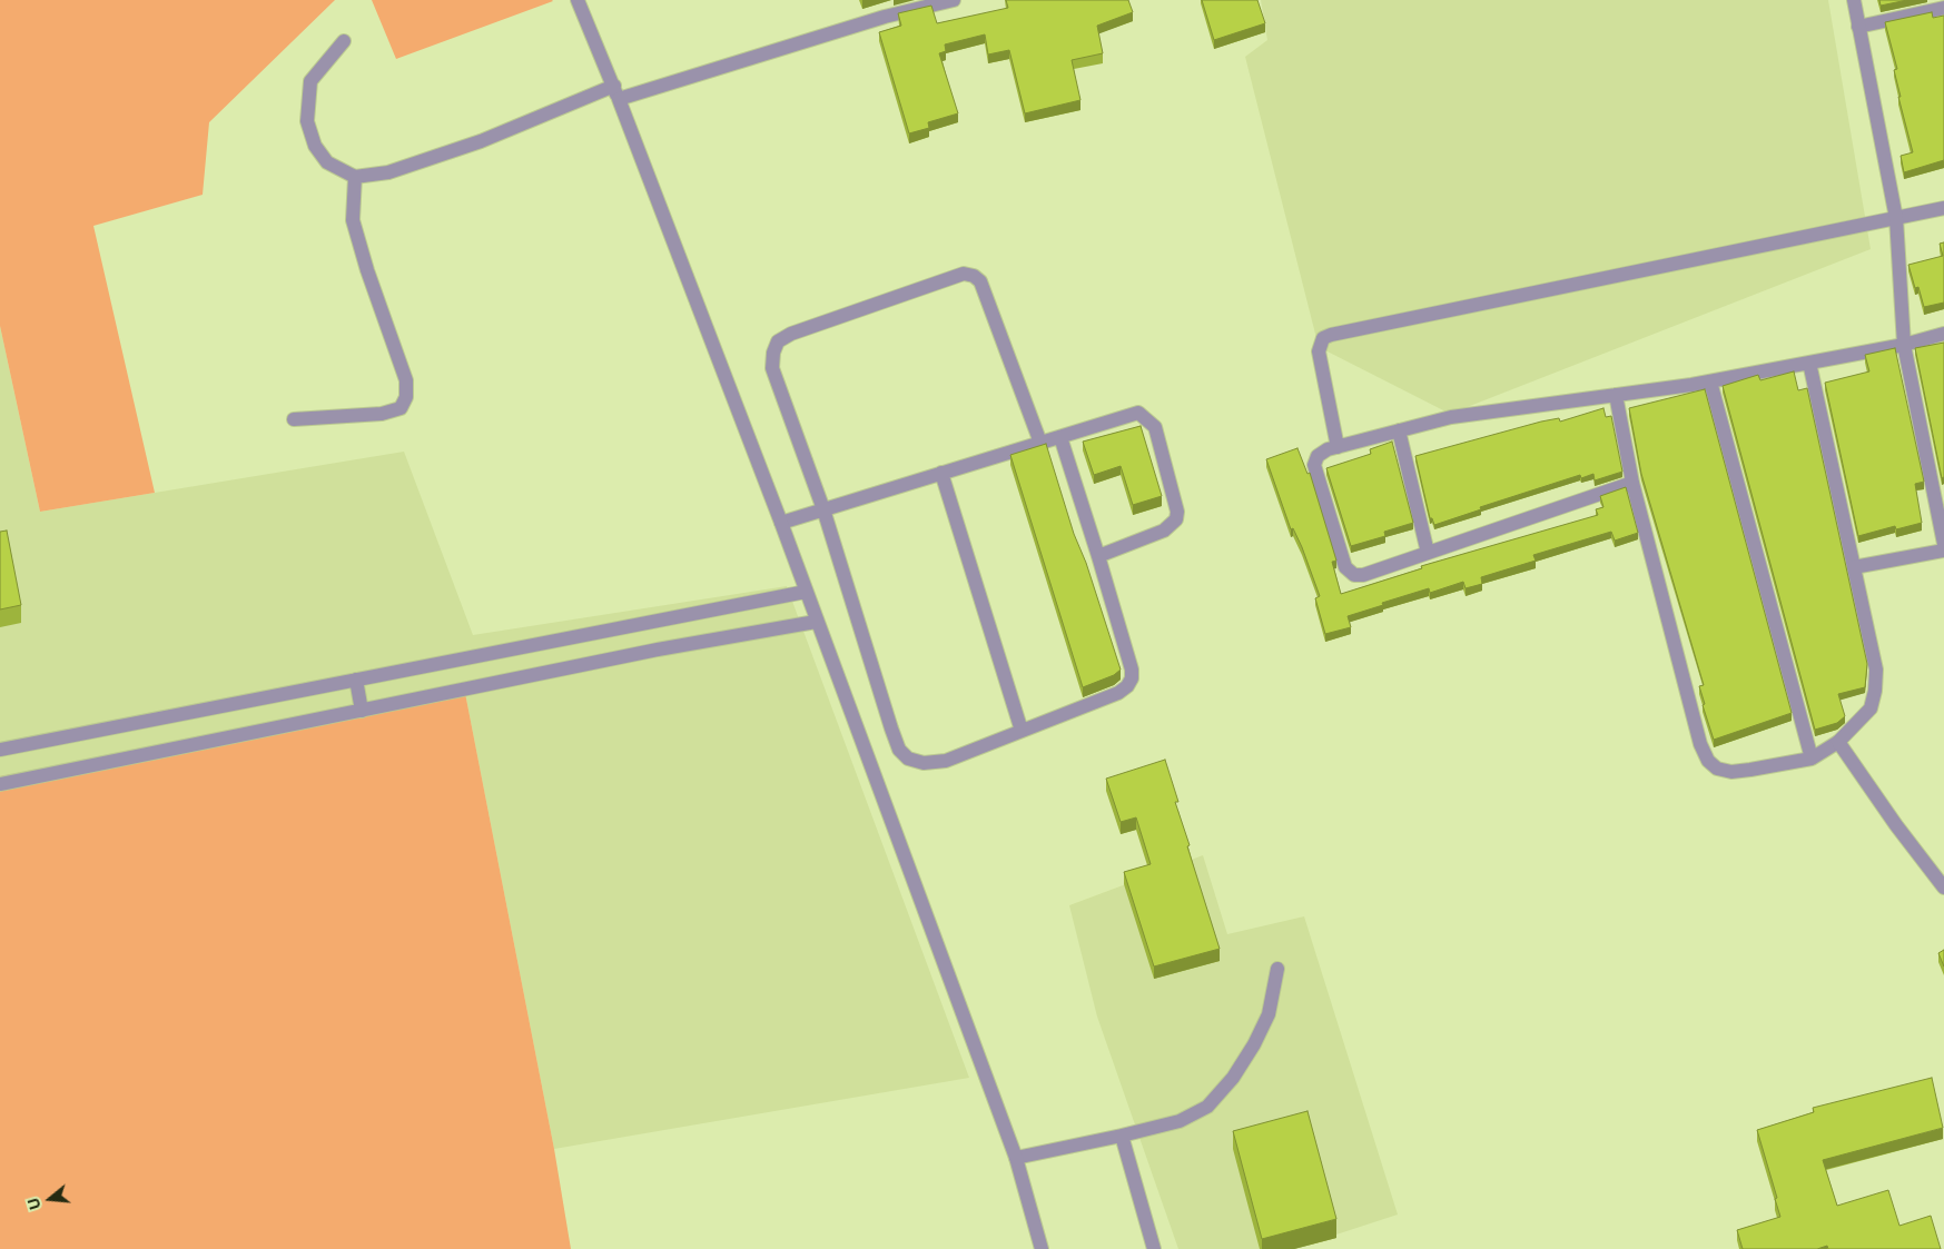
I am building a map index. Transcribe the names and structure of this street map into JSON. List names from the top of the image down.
{
  "north": "left"
}
